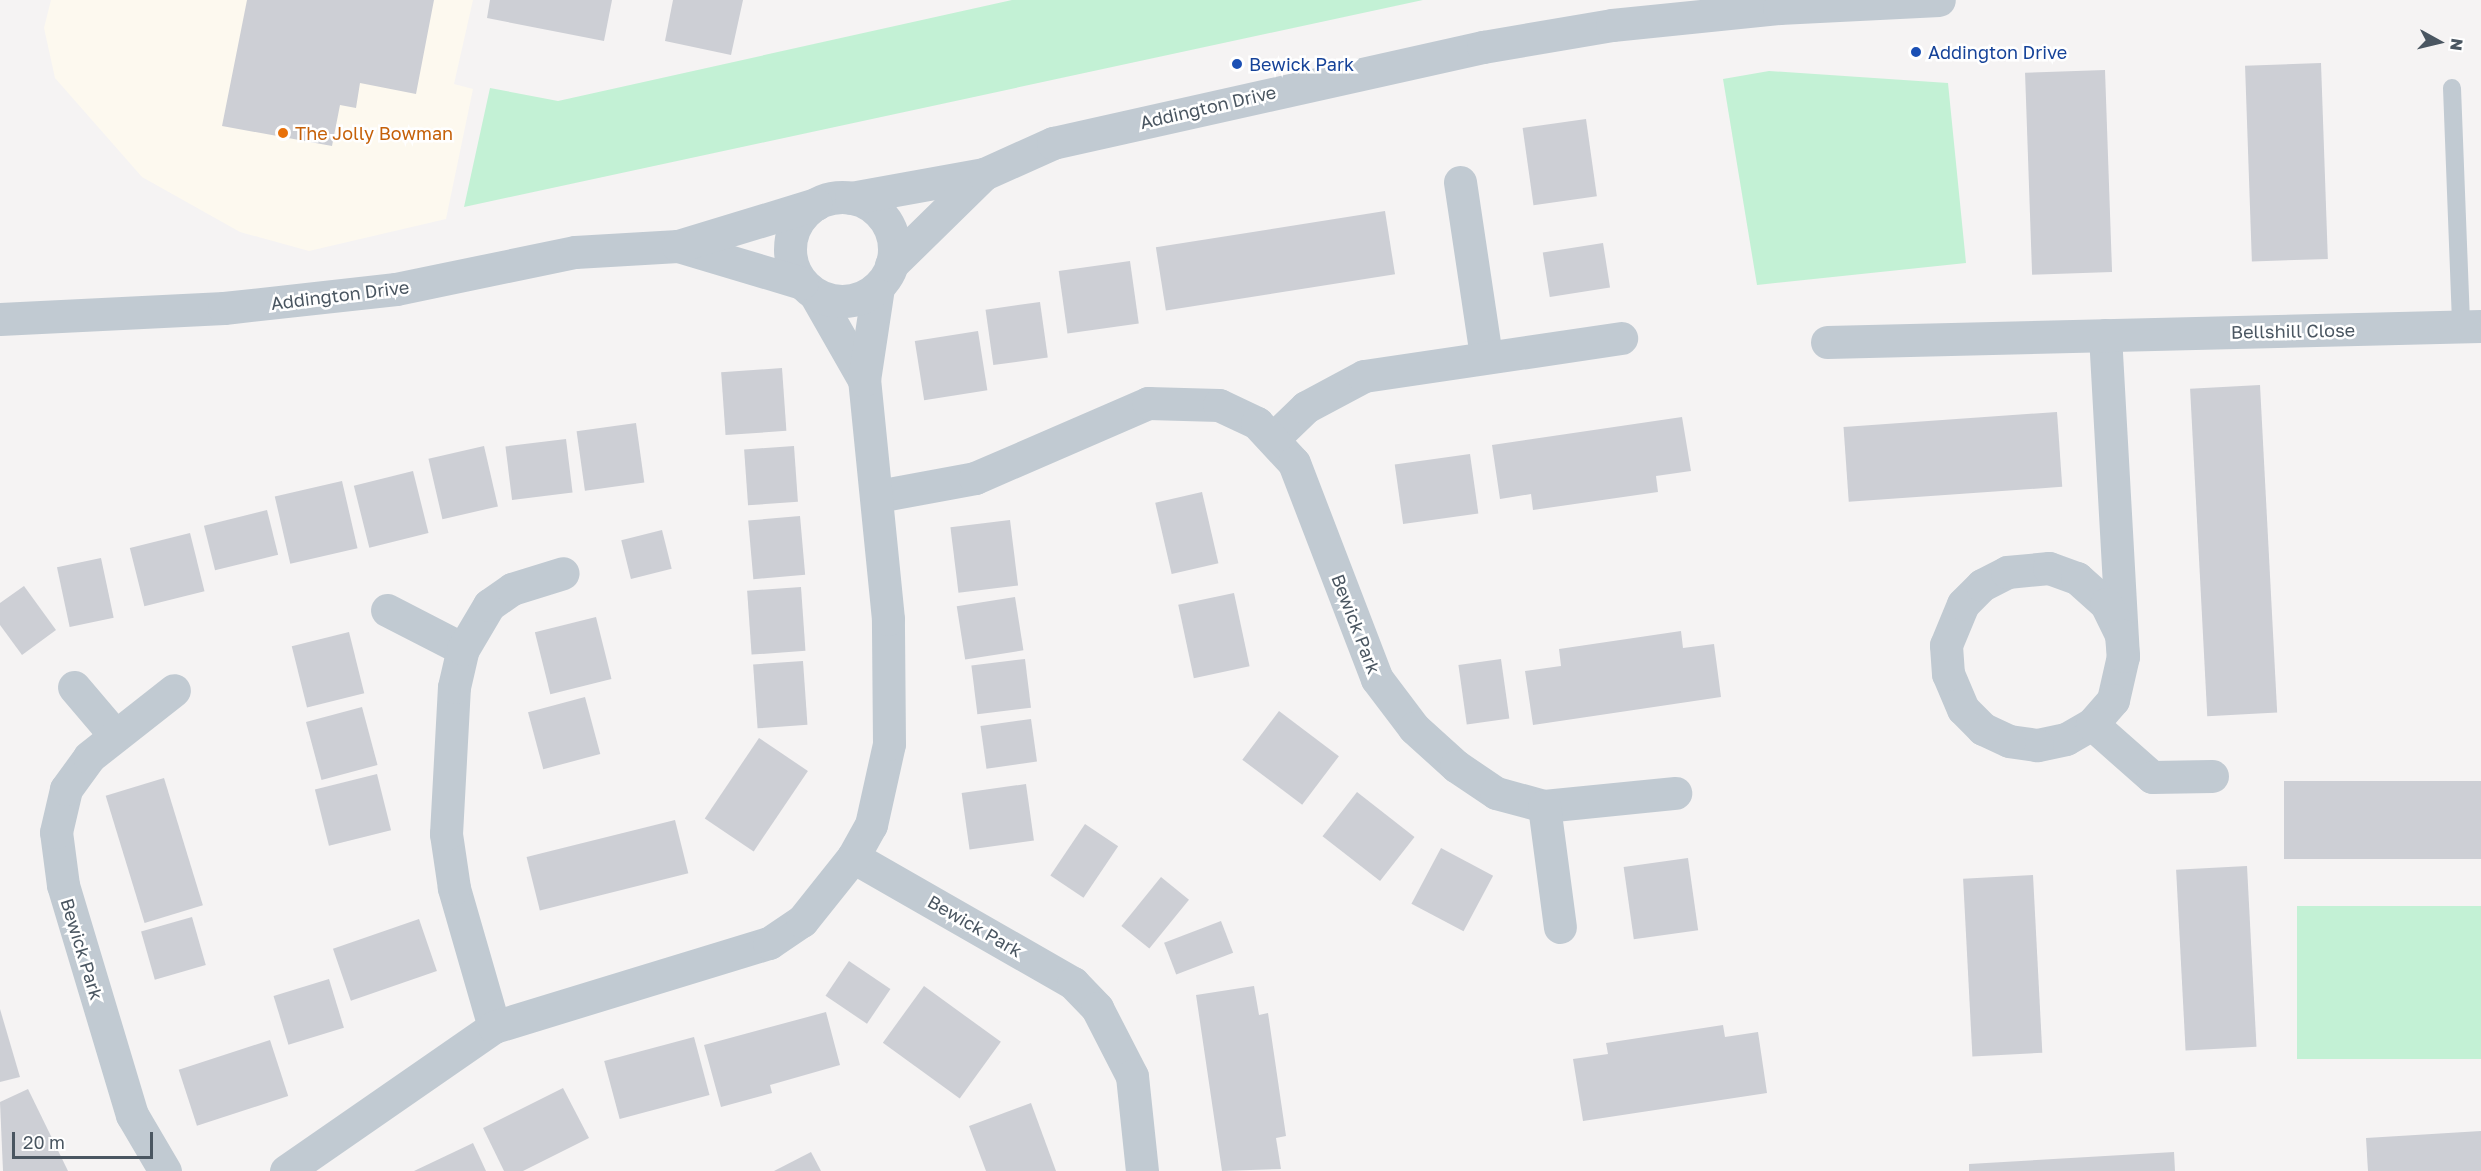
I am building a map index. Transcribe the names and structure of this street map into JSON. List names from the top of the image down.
{
  "streets": {
    "street": ["Addington Drive", "Bellshill Close", "Bewick Park"]
  },
  "places": ["Addington Drive", "Bewick Park", "The Jolly Bowman"],
  "scale_bar": "20 m",
  "north": "right"
}
